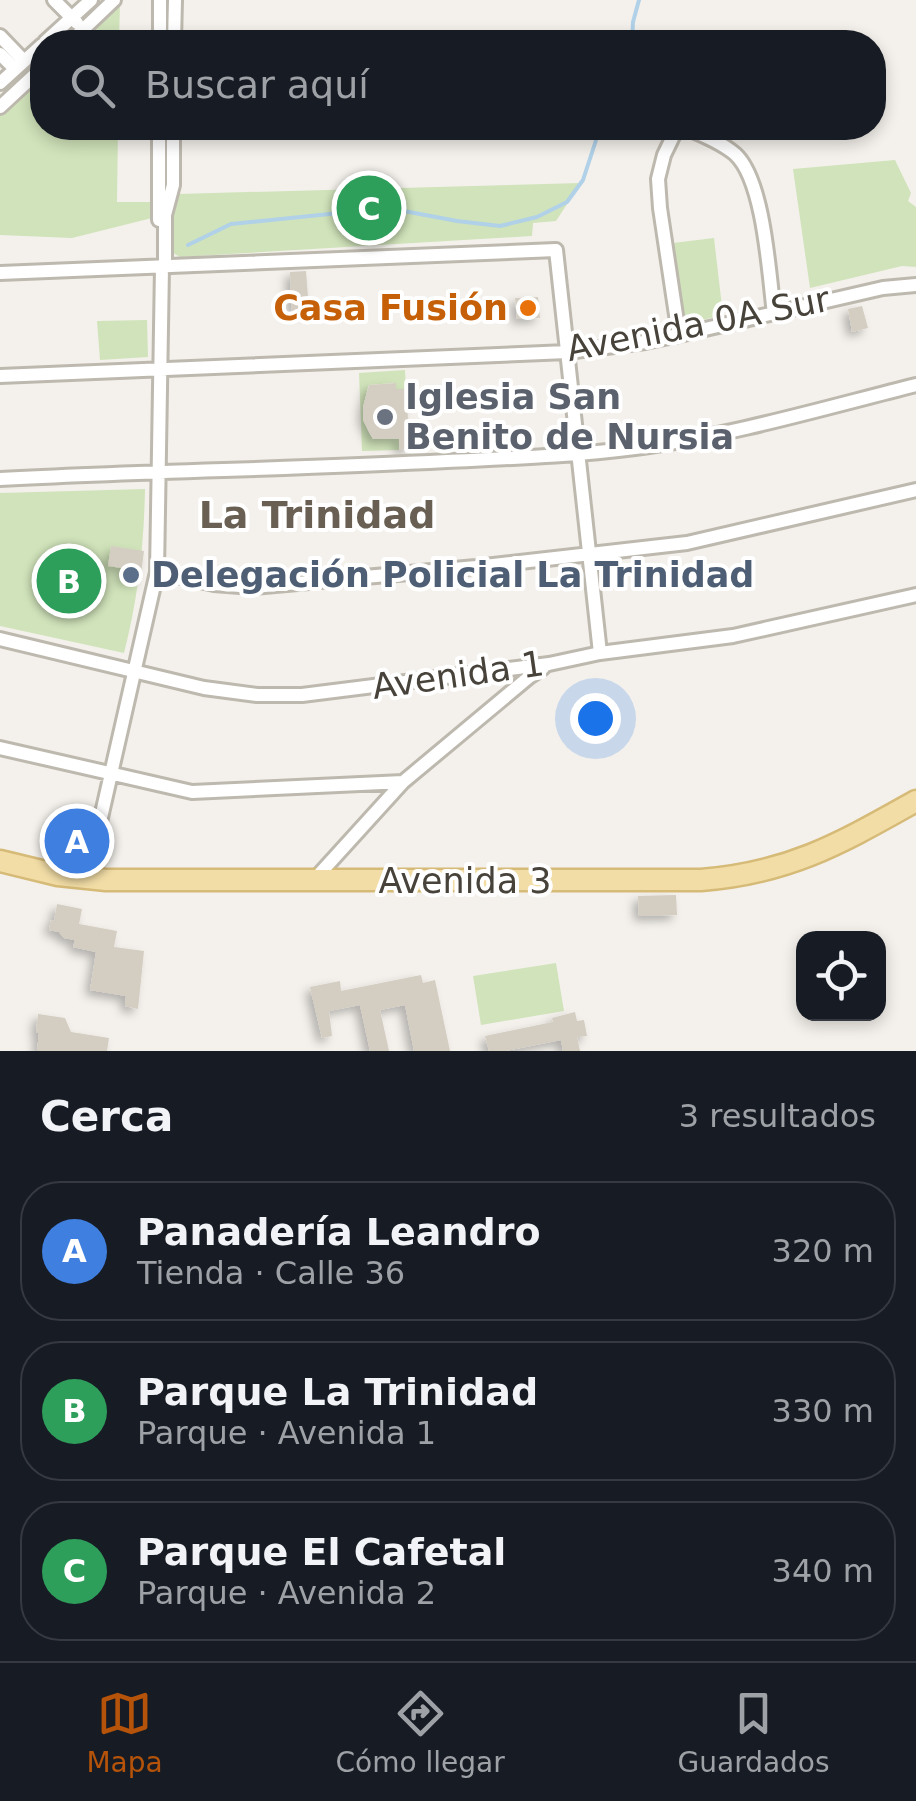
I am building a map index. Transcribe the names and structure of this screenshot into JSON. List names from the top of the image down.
{
  "streets": {
    "main road": ["Avenida 3"],
    "street": ["Avenida 0A Sur", "Avenida 1"]
  },
  "districts": ["La Trinidad"],
  "places": ["Casa Fusión", "Iglesia San Benito de Nursia", "Delegación Policial La Trinidad"],
  "page": {
    "search": "Buscar aquí",
    "pins": ["C", "B", "A"],
    "heading": ["Cerca", "3 resultados"],
    "list": [
      {
        "mark": "A",
        "name": "Panadería Leandro",
        "note": "Tienda · Calle 36",
        "value": "320 m"
      },
      {
        "mark": "B",
        "name": "Parque La Trinidad",
        "note": "Parque · Avenida 1",
        "value": "330 m"
      },
      {
        "mark": "C",
        "name": "Parque El Cafetal",
        "note": "Parque · Avenida 2",
        "value": "340 m"
      }
    ],
    "nav": ["Mapa", "Cómo llegar", "Guardados"]
  }
}
